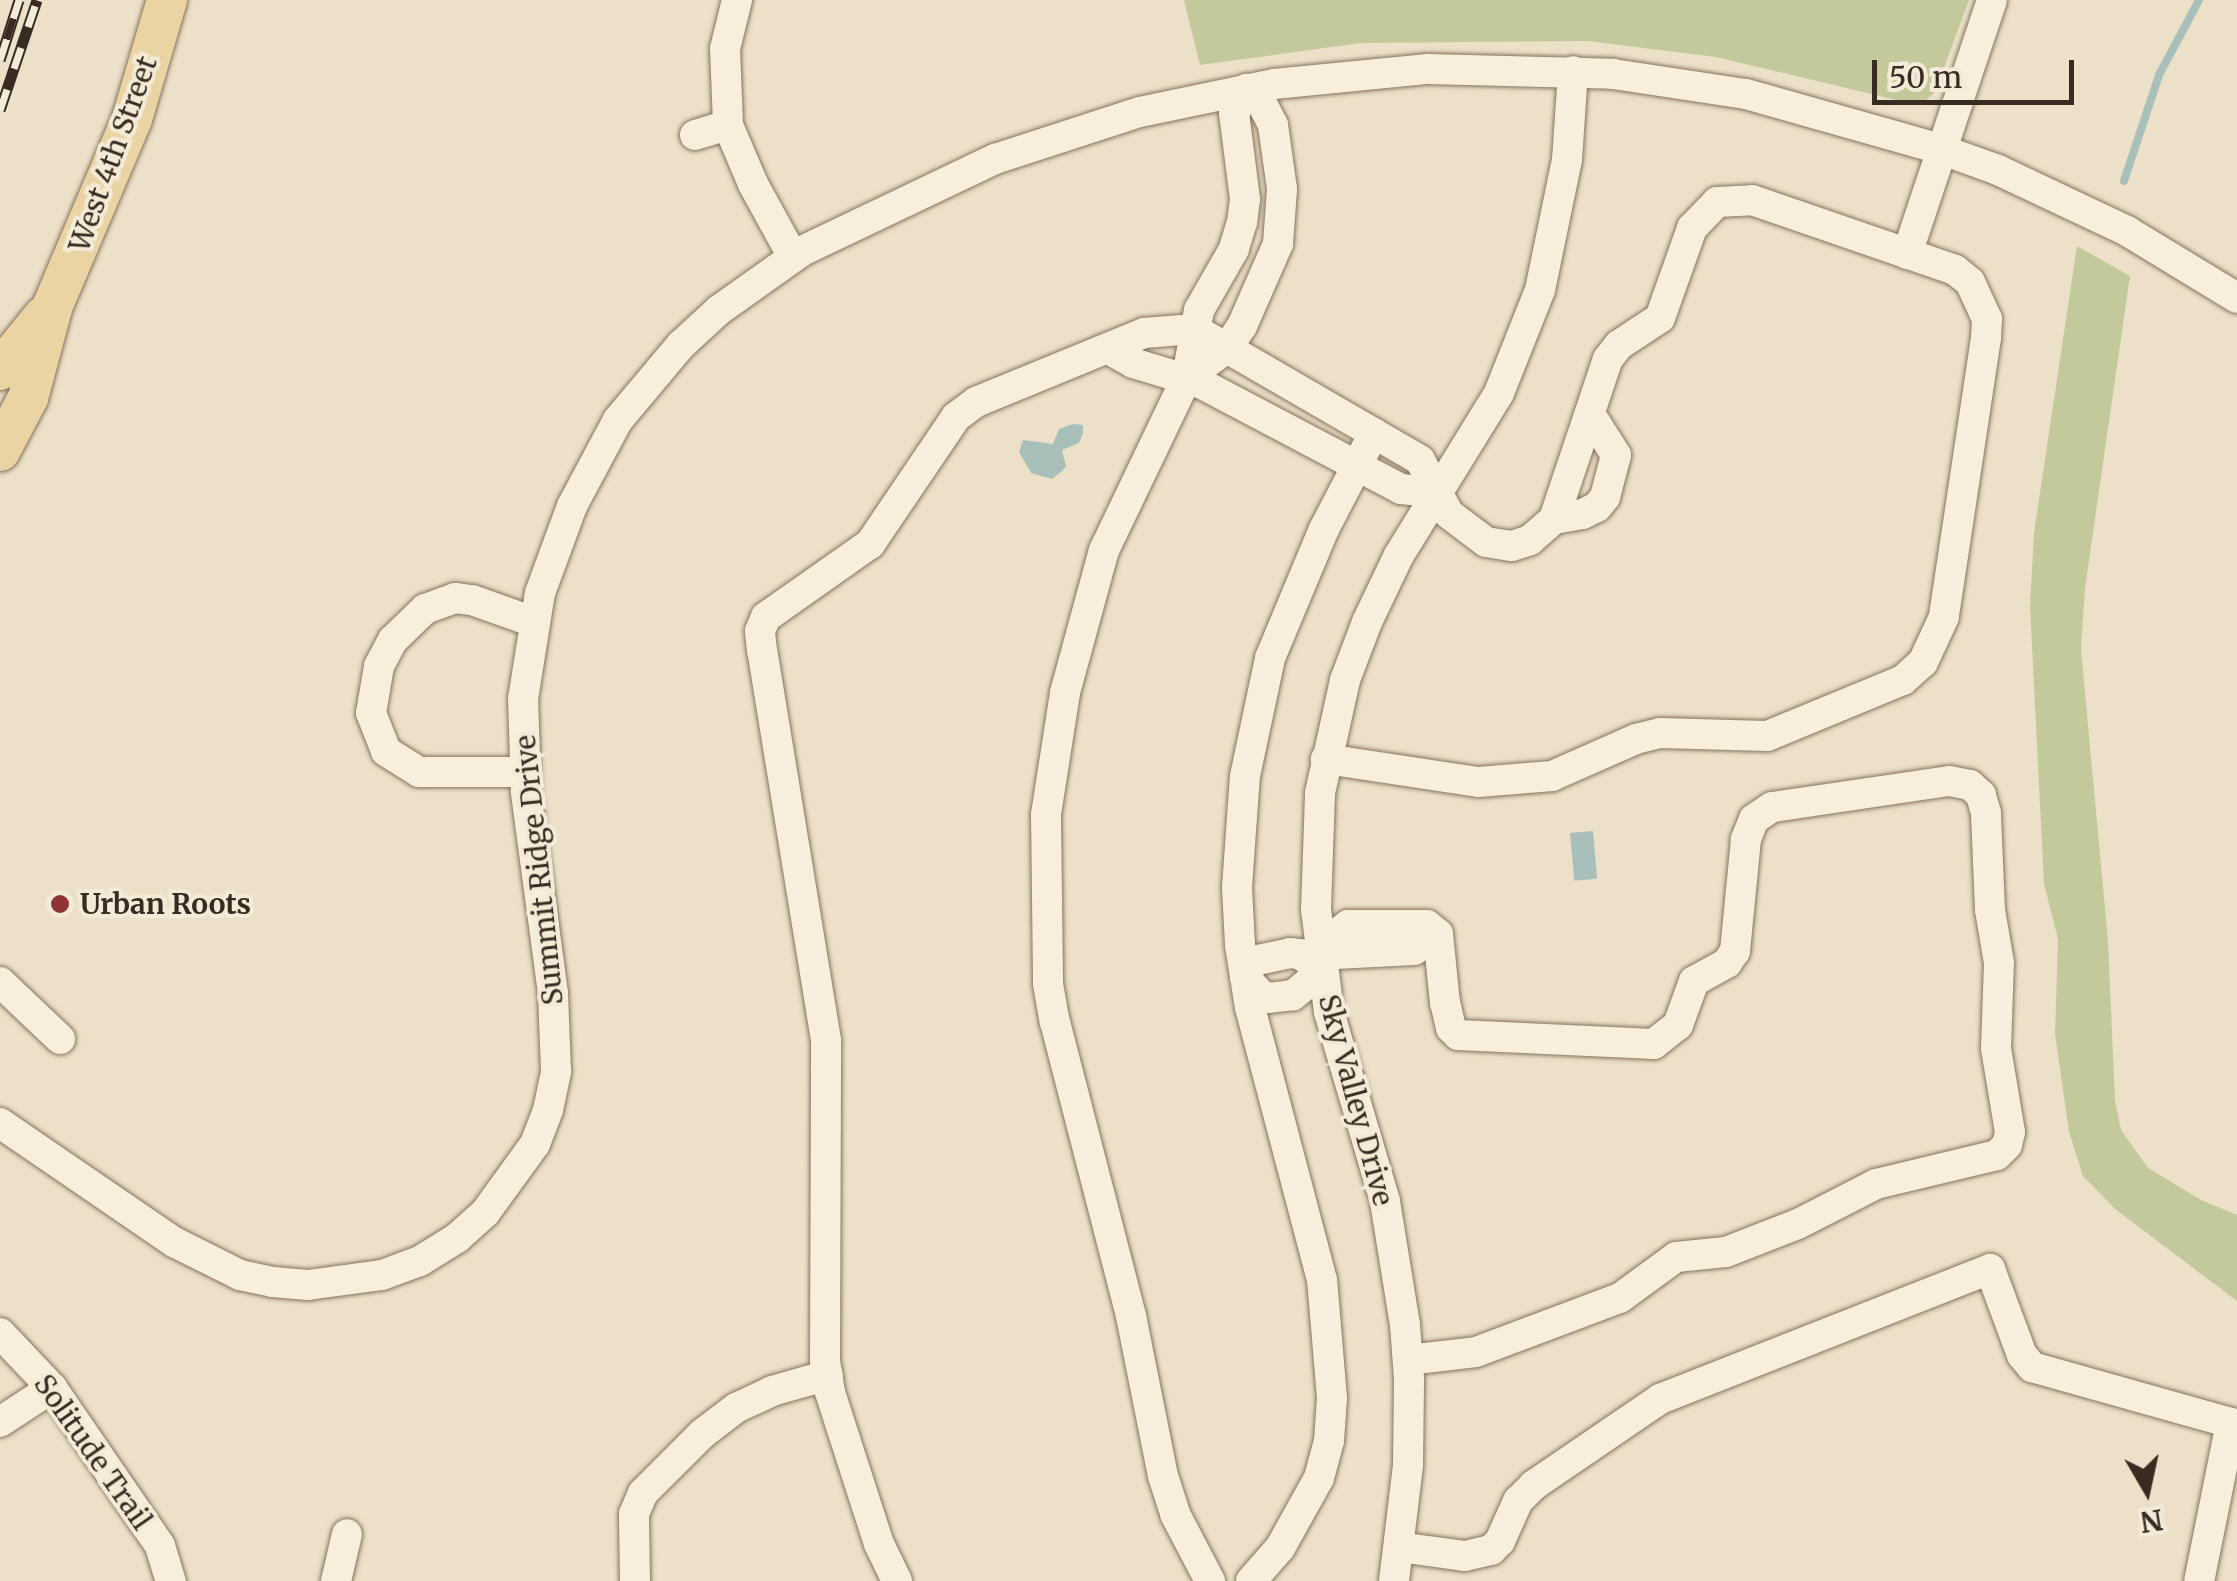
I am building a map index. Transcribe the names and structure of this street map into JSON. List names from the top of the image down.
{
  "streets": {
    "main road": ["West 4th Street"],
    "street": ["Summit Ridge Drive", "Sky Valley Drive", "Solitude Trail"]
  },
  "crossings": [
    ["Summit Ridge Drive", "Sky Valley Drive"]
  ],
  "places": ["Urban Roots"],
  "scale_bar": "50 m",
  "north": "bottom"
}
